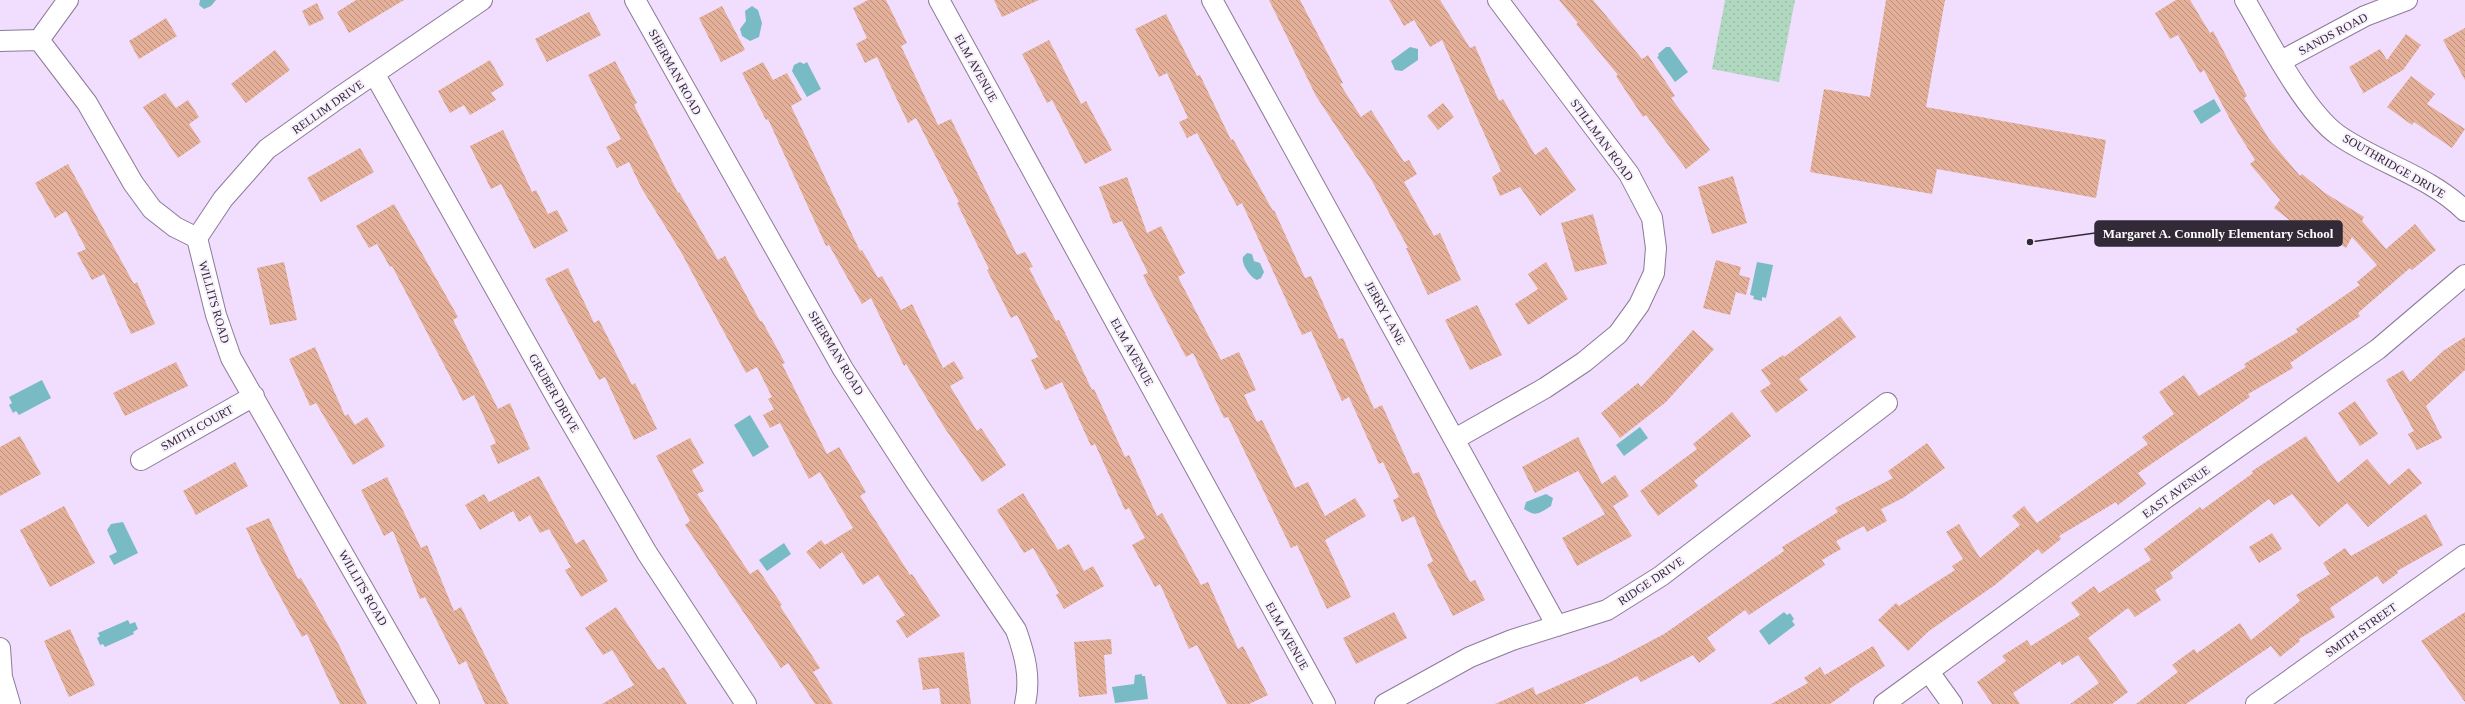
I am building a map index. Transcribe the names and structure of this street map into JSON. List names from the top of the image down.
{
  "streets": {
    "street": [
      "SANDS ROAD",
      "ELM AVENUE",
      "SHERMAN ROAD",
      "RELLIM DRIVE",
      "STILLMAN ROAD",
      "SOUTHRIDGE DRIVE",
      "WILLITS ROAD",
      "JERRY LANE",
      "GRUBER DRIVE",
      "SMITH COURT",
      "EAST AVENUE",
      "RIDGE DRIVE",
      "SMITH STREET"
    ]
  },
  "crossings": [
    ["SANDS ROAD", "SOUTHRIDGE DRIVE"],
    ["RELLIM DRIVE", "WILLITS ROAD"],
    ["RELLIM DRIVE", "GRUBER DRIVE"],
    ["STILLMAN ROAD", "JERRY LANE"],
    ["WILLITS ROAD", "SMITH COURT"],
    ["JERRY LANE", "RIDGE DRIVE"]
  ],
  "places": ["Margaret A. Connolly Elementary School"]
}
